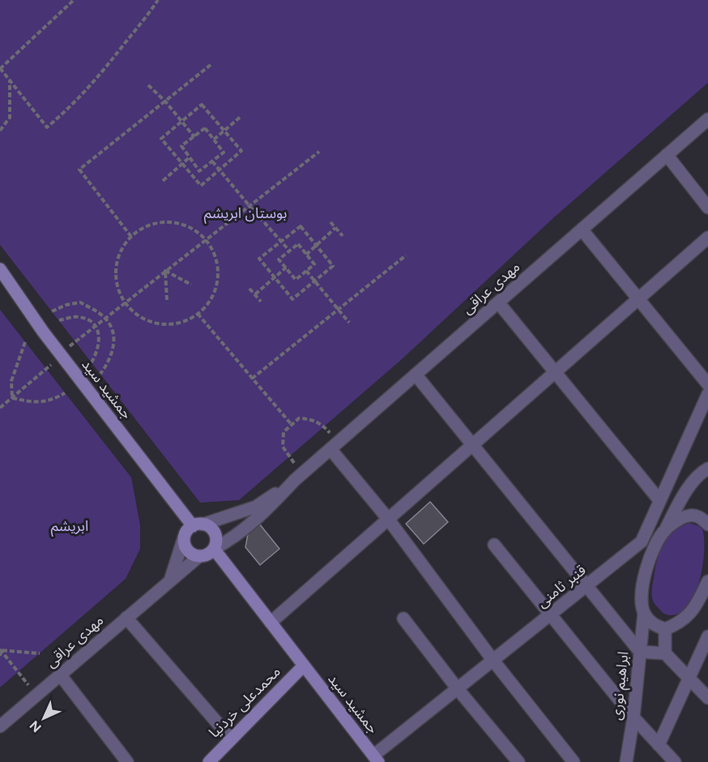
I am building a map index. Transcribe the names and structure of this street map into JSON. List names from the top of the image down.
{
  "streets": {
    "main road": ["جمشید سید", "محمدعلی خردنیا"],
    "street": ["مهدی عراقی", "قنبر ثامنی", "ابراهیم نوری"]
  },
  "crossings": [
    ["مهدی عراقی", "جمشید سید"],
    ["جمشید سید", "قنبر ثامنی"],
    ["جمشید سید", "محمدعلی خردنیا"]
  ],
  "parks": ["بوستان ابریشم", "ابریشم"],
  "north": "bottom left"
}
